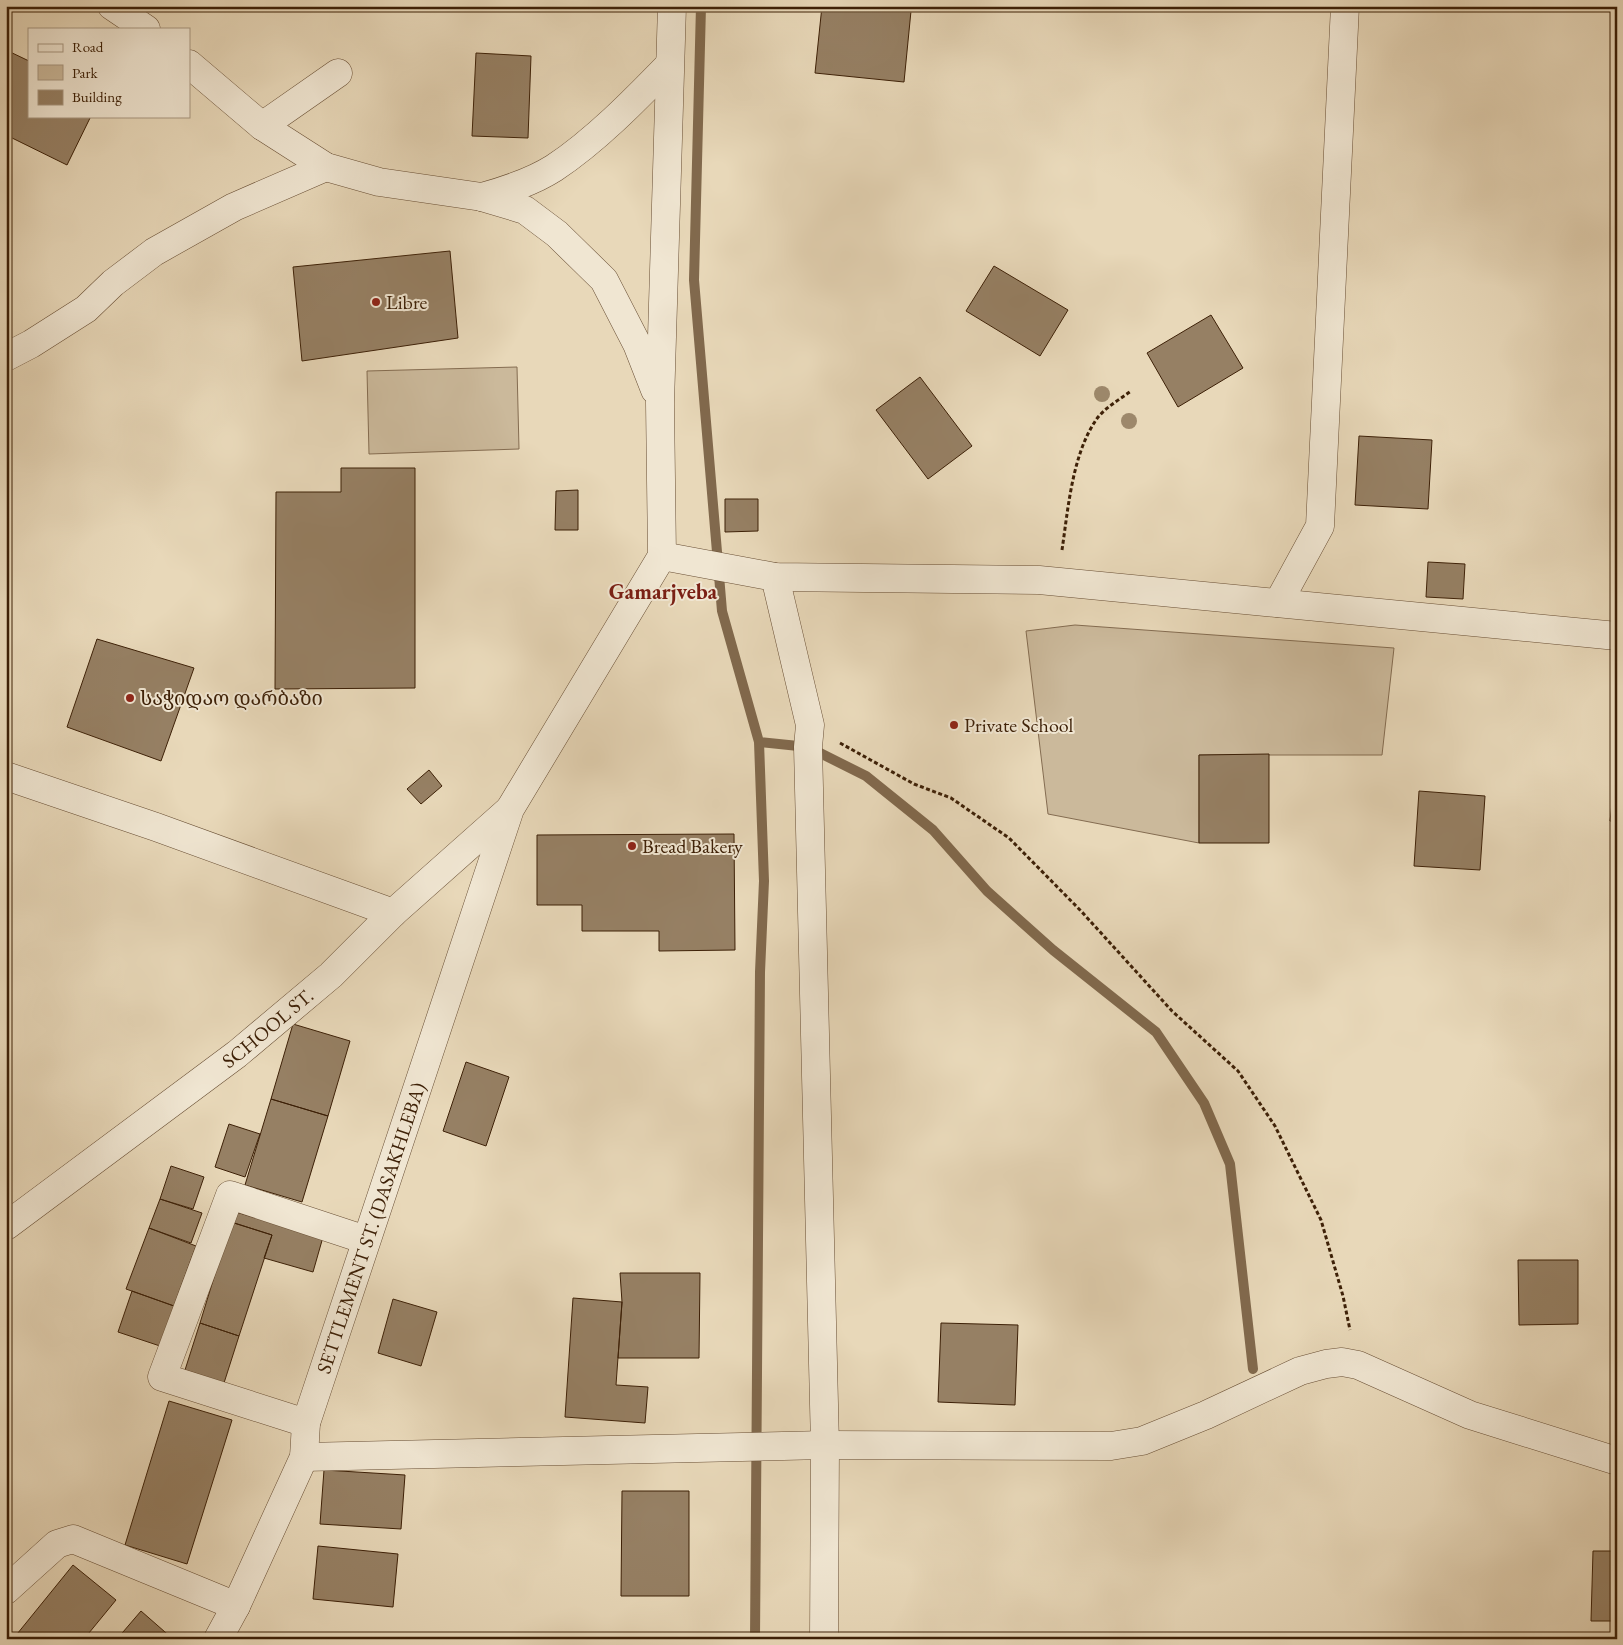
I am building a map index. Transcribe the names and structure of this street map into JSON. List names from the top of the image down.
{
  "streets": {
    "street": ["SCHOOL ST.", "SETTLEMENT ST. (DASAKHLEBA)"]
  },
  "crossings": [
    ["SCHOOL ST.", "SETTLEMENT ST. (DASAKHLEBA)"]
  ],
  "districts": ["Gamarjveba"],
  "places": [
    "Libre",
    "საჭიდაო დარბაზი",
    "Private School",
    "Bread Bakery"
  ],
  "legend": ["Road", "Park", "Building"]
}
